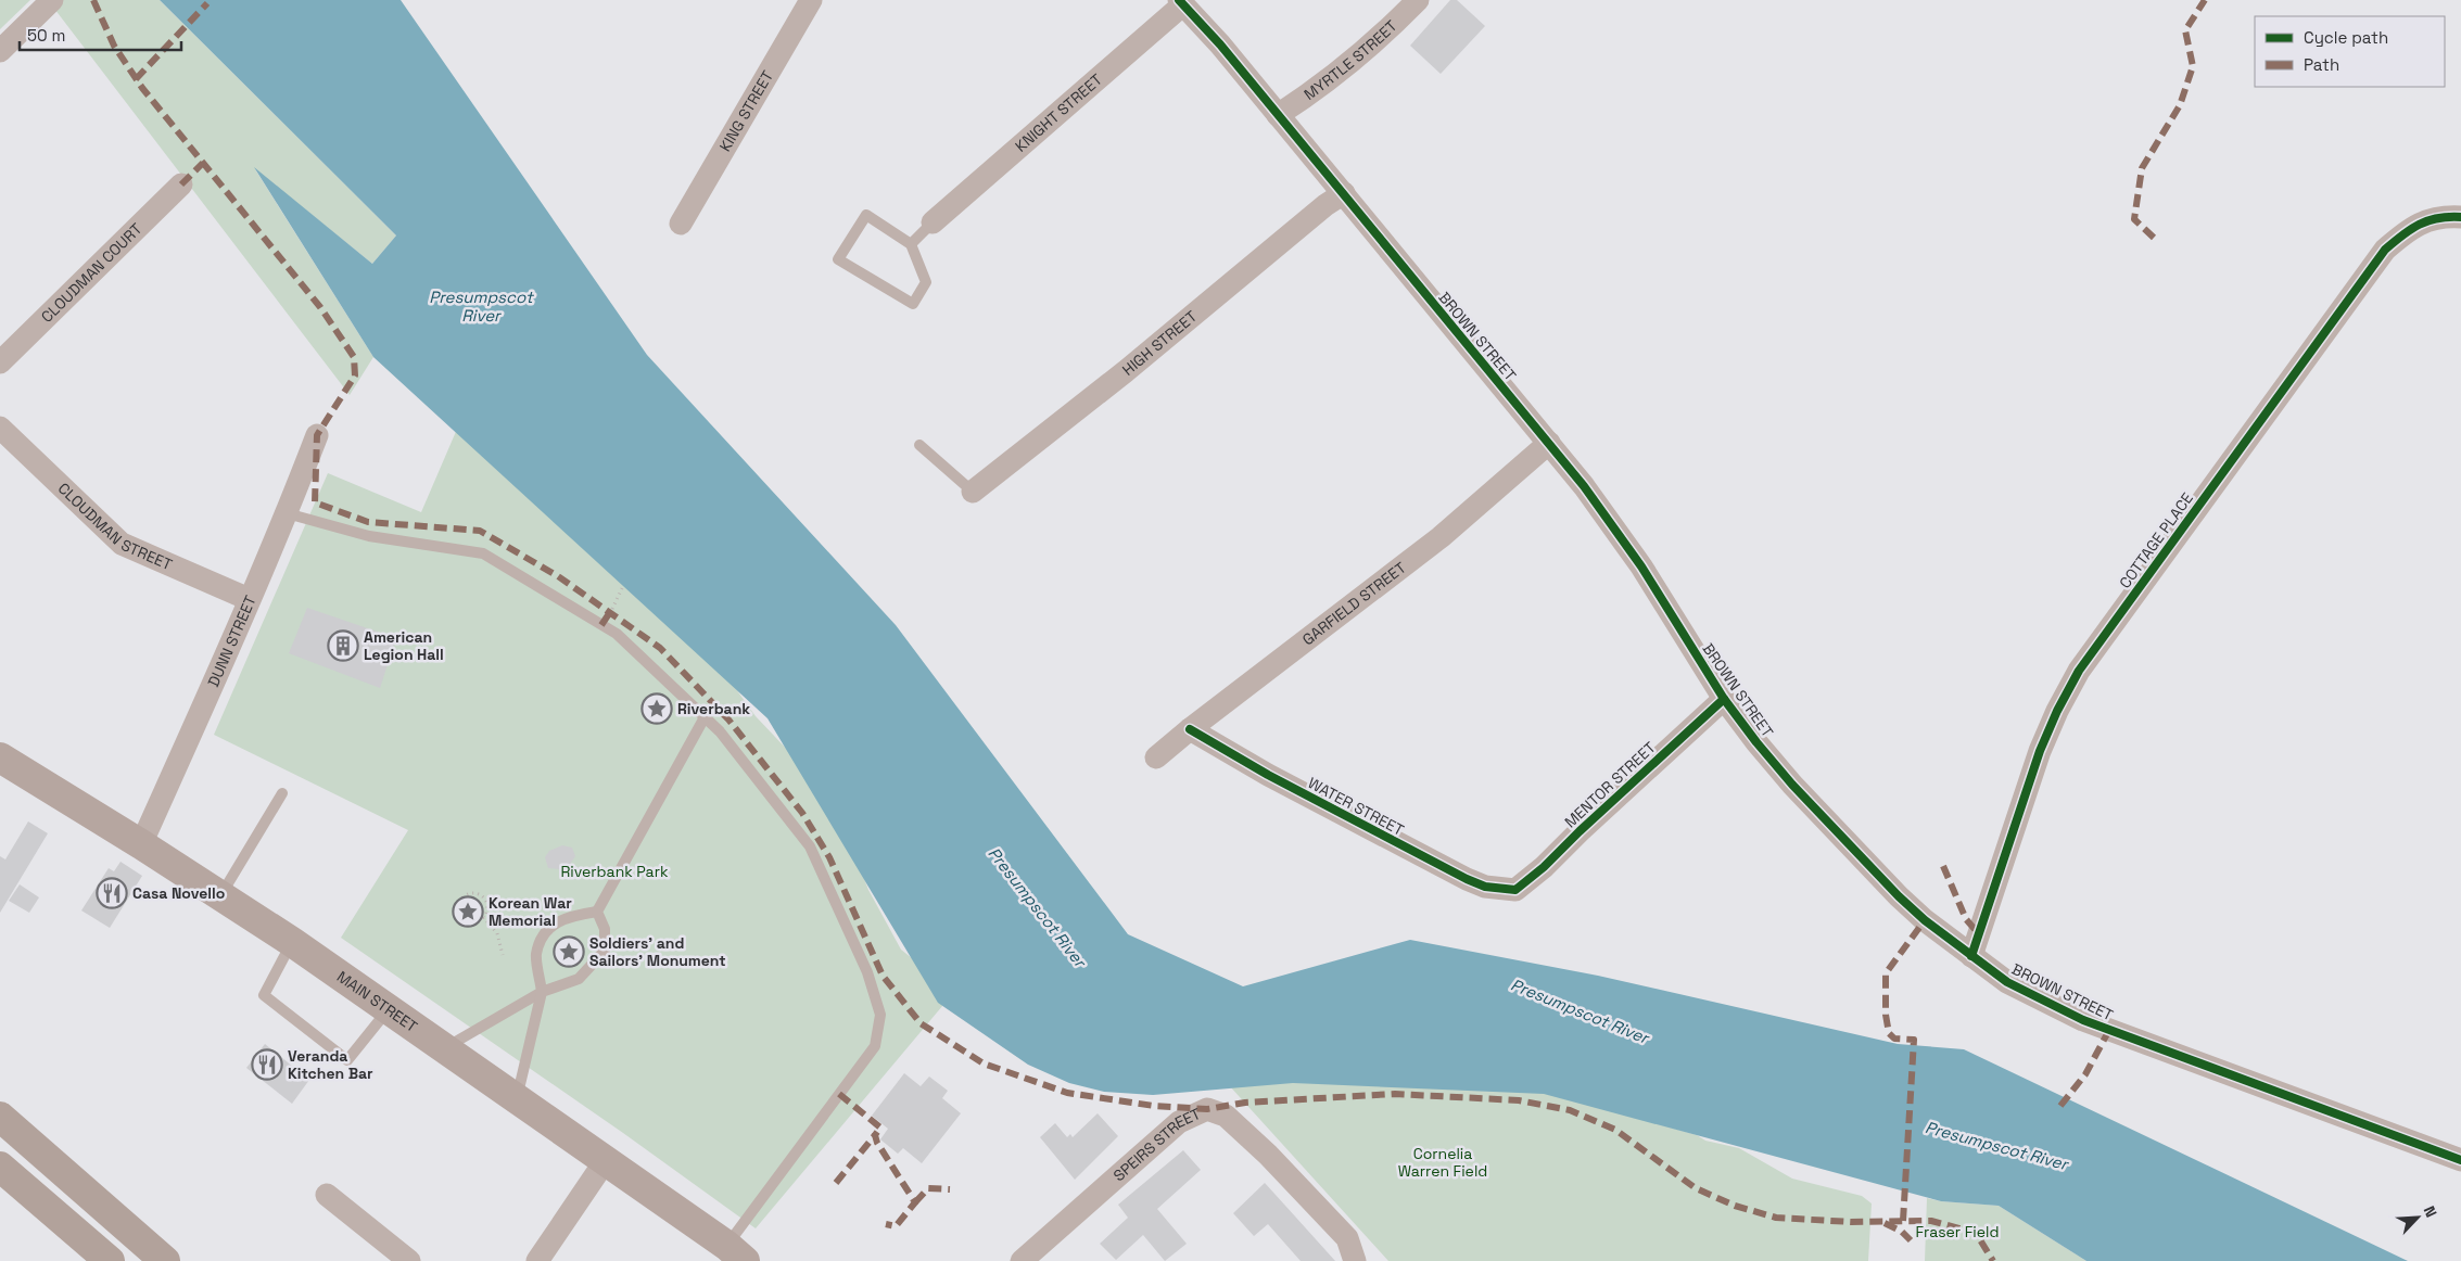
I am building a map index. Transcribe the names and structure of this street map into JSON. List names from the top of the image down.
{
  "streets": {
    "main road": ["MAIN STREET"],
    "street": [
      "MYRTLE STREET",
      "KING STREET",
      "KNIGHT STREET",
      "CLOUDMAN COURT",
      "BROWN STREET",
      "HIGH STREET",
      "CLOUDMAN STREET",
      "COTTAGE PLACE",
      "GARFIELD STREET",
      "DUNN STREET",
      "MENTOR STREET",
      "WATER STREET",
      "SPEIRS STREET"
    ]
  },
  "crossings": [
    ["MYRTLE STREET", "BROWN STREET"],
    ["KNIGHT STREET", "BROWN STREET"],
    ["BROWN STREET", "HIGH STREET"],
    ["BROWN STREET", "COTTAGE PLACE"],
    ["BROWN STREET", "GARFIELD STREET"],
    ["BROWN STREET", "MENTOR STREET"],
    ["CLOUDMAN STREET", "DUNN STREET"],
    ["GARFIELD STREET", "WATER STREET"],
    ["DUNN STREET", "MAIN STREET"],
    ["MENTOR STREET", "WATER STREET"]
  ],
  "water": ["Presumpscot River"],
  "parks": ["Riverbank Park", "Cornelia Warren Field", "Fraser Field"],
  "places": {
    "building": ["American Legion Hall"],
    "place": ["Riverbank", "Korean War Memorial", "Soldiers' and Sailors' Monument"],
    "restaurant": ["Casa Novello", "Veranda Kitchen Bar"]
  },
  "legend": ["Cycle path", "Path"],
  "scale_bar": "50 m",
  "north": "top right"
}
